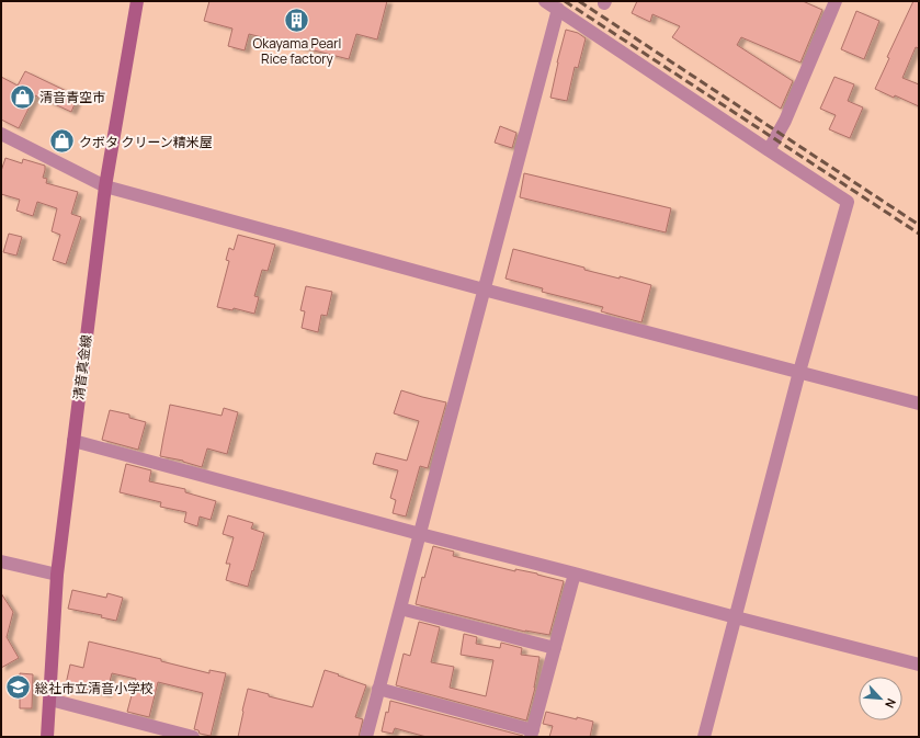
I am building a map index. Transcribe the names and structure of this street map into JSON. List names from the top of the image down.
{
  "streets": {
    "main road": ["清音真金線"]
  },
  "places": {
    "building": ["Okayama Pearl Rice factory"],
    "shop": ["清音青空市", "クボタ クリーン精米屋"],
    "school or university": ["総社市立清音小学校"]
  },
  "north": "bottom right"
}
